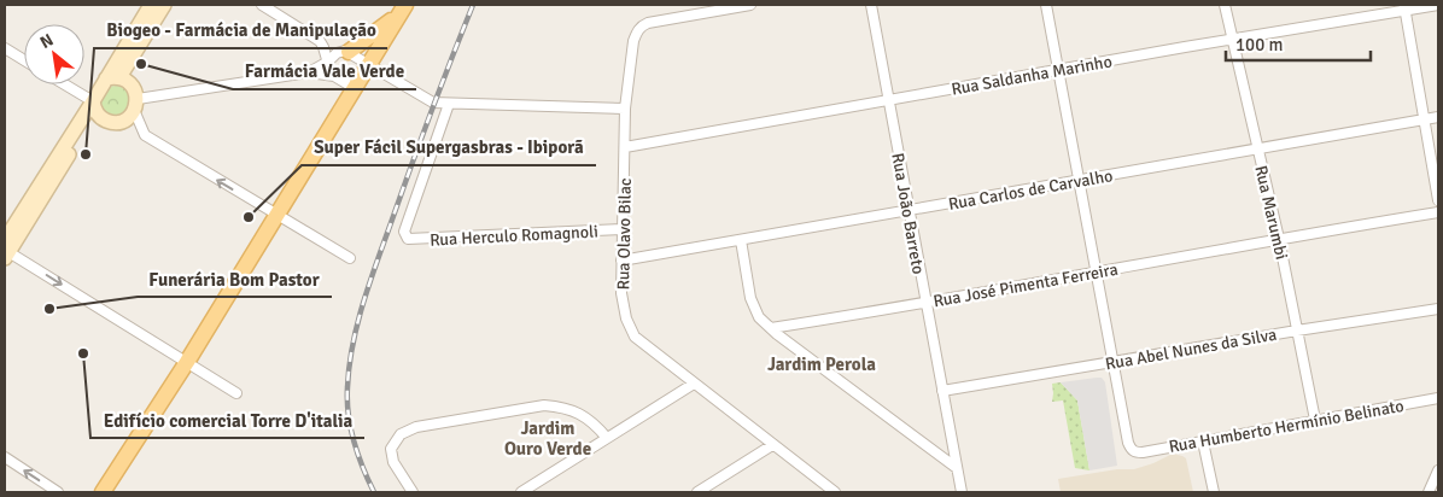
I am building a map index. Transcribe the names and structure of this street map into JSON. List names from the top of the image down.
{
  "streets": {
    "street": [
      "Rua Saldanha Marinho",
      "Rua Carlos de Carvalho",
      "Rua Marumbi",
      "Rua João Barreto",
      "Rua Olavo Bilac",
      "Rua Herculo Romagnoli",
      "Rua José Pimenta Ferreira",
      "Rua Abel Nunes da Silva",
      "Rua Humberto Hermínio Belinato"
    ]
  },
  "crossings": [
    ["Rua Saldanha Marinho", "Rua Marumbi"],
    ["Rua Saldanha Marinho", "Rua João Barreto"],
    ["Rua Saldanha Marinho", "Rua Olavo Bilac"],
    ["Rua Carlos de Carvalho", "Rua Marumbi"],
    ["Rua Carlos de Carvalho", "Rua João Barreto"],
    ["Rua Carlos de Carvalho", "Rua Olavo Bilac"],
    ["Rua Marumbi", "Rua José Pimenta Ferreira"],
    ["Rua Marumbi", "Rua Abel Nunes da Silva"],
    ["Rua Marumbi", "Rua Humberto Hermínio Belinato"],
    ["Rua João Barreto", "Rua José Pimenta Ferreira"],
    ["Rua João Barreto", "Rua Abel Nunes da Silva"],
    ["Rua Olavo Bilac", "Rua Herculo Romagnoli"],
    ["Rua Abel Nunes da Silva", "Rua Humberto Hermínio Belinato"]
  ],
  "districts": ["Jardim Perola", "Jardim Ouro Verde"],
  "places": [
    "Farmácia Vale Verde",
    "Biogeo - Farmácia de Manipulação",
    "Super Fácil Supergasbras - Ibiporã",
    "Funerária Bom Pastor",
    "Edifício comercial Torre D'italia"
  ],
  "scale_bar": "100 m",
  "north": "top left"
}
